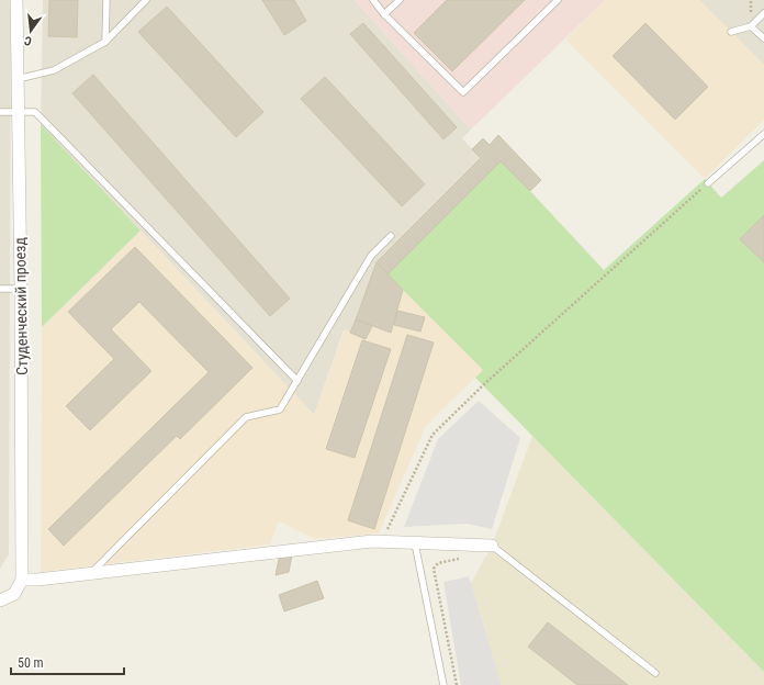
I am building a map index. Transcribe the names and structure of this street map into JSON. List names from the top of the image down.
{
  "streets": {
    "street": ["Студенческий проезд"]
  },
  "scale_bar": "50 m",
  "north": "bottom"
}
